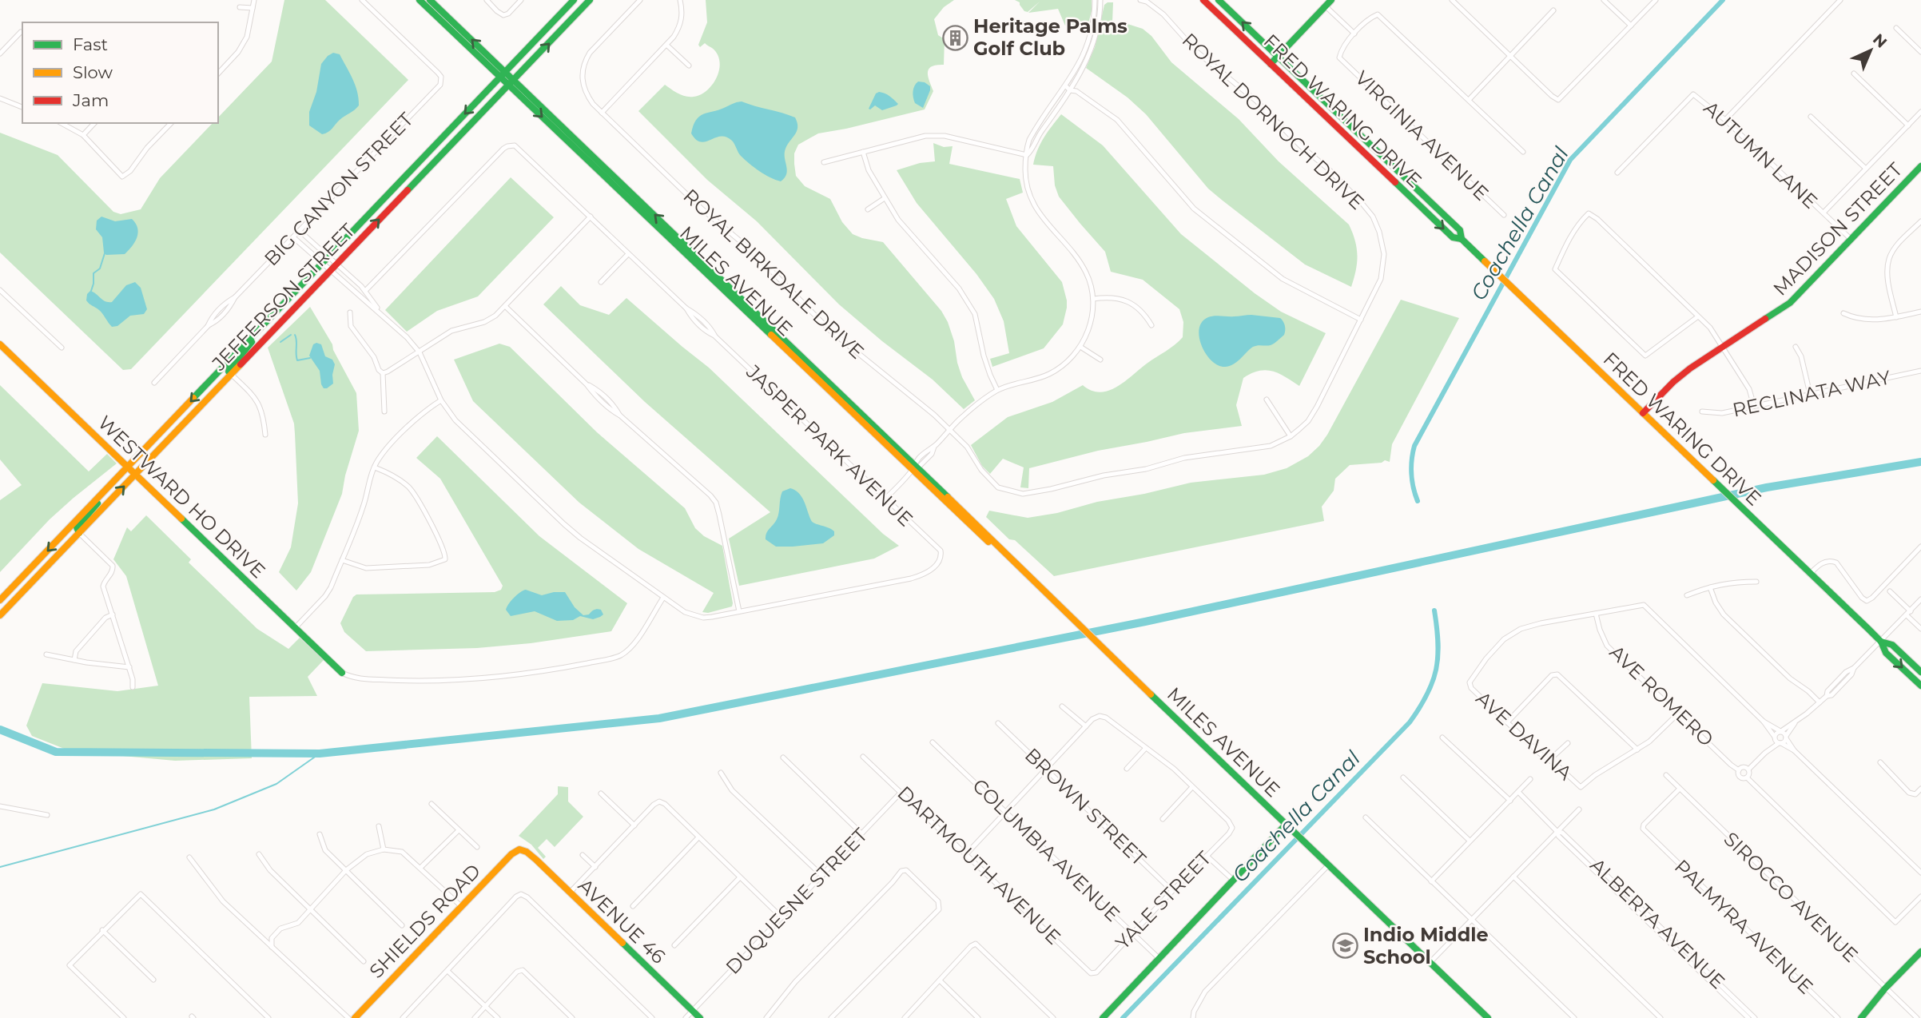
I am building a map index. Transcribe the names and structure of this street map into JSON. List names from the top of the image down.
{
  "streets": {
    "main road": [
      "FRED WARING DRIVE",
      "MADISON STREET",
      "MILES AVENUE",
      "JEFFERSON STREET",
      "WESTWARD HO DRIVE",
      "SHIELDS ROAD",
      "AVENUE 46"
    ],
    "street": [
      "ROYAL DORNOCH DRIVE",
      "VIRGINIA AVENUE",
      "AUTUMN LANE",
      "BIG CANYON STREET",
      "ROYAL BIRKDALE DRIVE",
      "RECLINATA WAY",
      "JASPER PARK AVENUE",
      "AVE ROMERO",
      "AVE DAVINA",
      "BROWN STREET",
      "COLUMBIA AVENUE",
      "DARTMOUTH AVENUE",
      "SIROCCO AVENUE",
      "YALE STREET",
      "DUQUESNE STREET",
      "ALBERTA AVENUE",
      "PALMYRA AVENUE"
    ]
  },
  "crossings": [
    ["FRED WARING DRIVE", "MADISON STREET"],
    ["ROYAL DORNOCH DRIVE", "ROYAL BIRKDALE DRIVE"],
    ["AUTUMN LANE", "MADISON STREET"],
    ["MILES AVENUE", "JEFFERSON STREET"],
    ["JEFFERSON STREET", "WESTWARD HO DRIVE"],
    ["AVE ROMERO", "AVE DAVINA"],
    ["BROWN STREET", "YALE STREET"],
    ["COLUMBIA AVENUE", "YALE STREET"],
    ["DARTMOUTH AVENUE", "YALE STREET"],
    ["DARTMOUTH AVENUE", "DUQUESNE STREET"],
    ["SIROCCO AVENUE", "PALMYRA AVENUE"],
    ["DUQUESNE STREET", "AVENUE 46"],
    ["SHIELDS ROAD", "AVENUE 46"]
  ],
  "water": ["Coachella Canal"],
  "places": {
    "building": ["Heritage Palms Golf Club"],
    "school or university": ["Indio Middle School"]
  },
  "legend": ["Fast", "Slow", "Jam"],
  "north": "top right"
}
